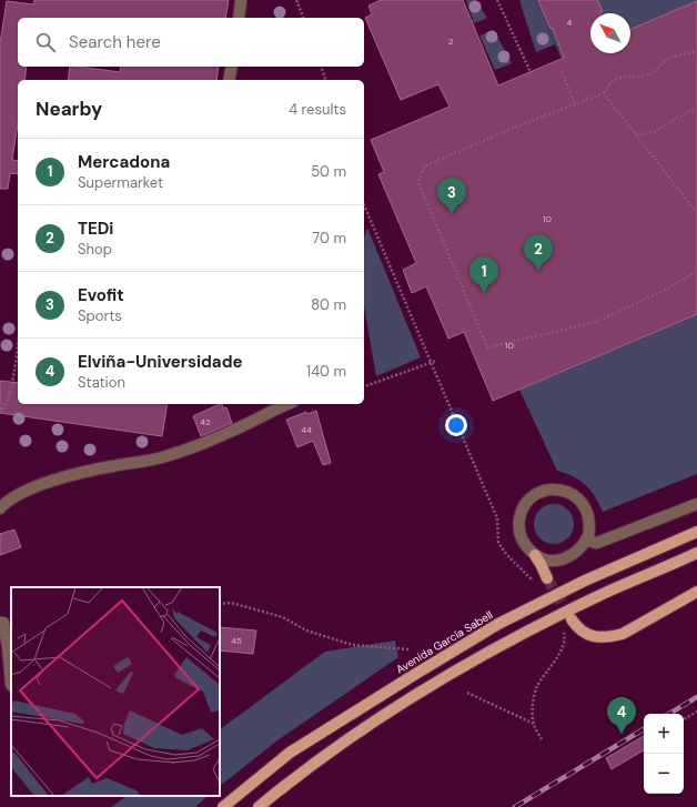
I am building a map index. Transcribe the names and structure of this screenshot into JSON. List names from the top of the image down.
{
  "streets": {
    "main road": ["Avenida García Sabell"]
  },
  "house_numbers": [
    "4",
    "2",
    "10",
    "10",
    "42",
    "44",
    "45"
  ],
  "north": "top left",
  "page": {
    "search": "Search here",
    "heading": ["Nearby", "4 results"],
    "list": [
      {
        "mark": "1",
        "name": "Mercadona",
        "note": "Supermarket",
        "value": "50 m"
      },
      {
        "mark": "2",
        "name": "TEDi",
        "note": "Shop",
        "value": "70 m"
      },
      {
        "mark": "3",
        "name": "Evofit",
        "note": "Sports",
        "value": "80 m"
      },
      {
        "mark": "4",
        "name": "Elviña-Universidade",
        "note": "Station",
        "value": "140 m"
      }
    ],
    "pins": [
      "3",
      "2",
      "1",
      "4"
    ],
    "map_buttons": ["+", "−"]
  }
}
